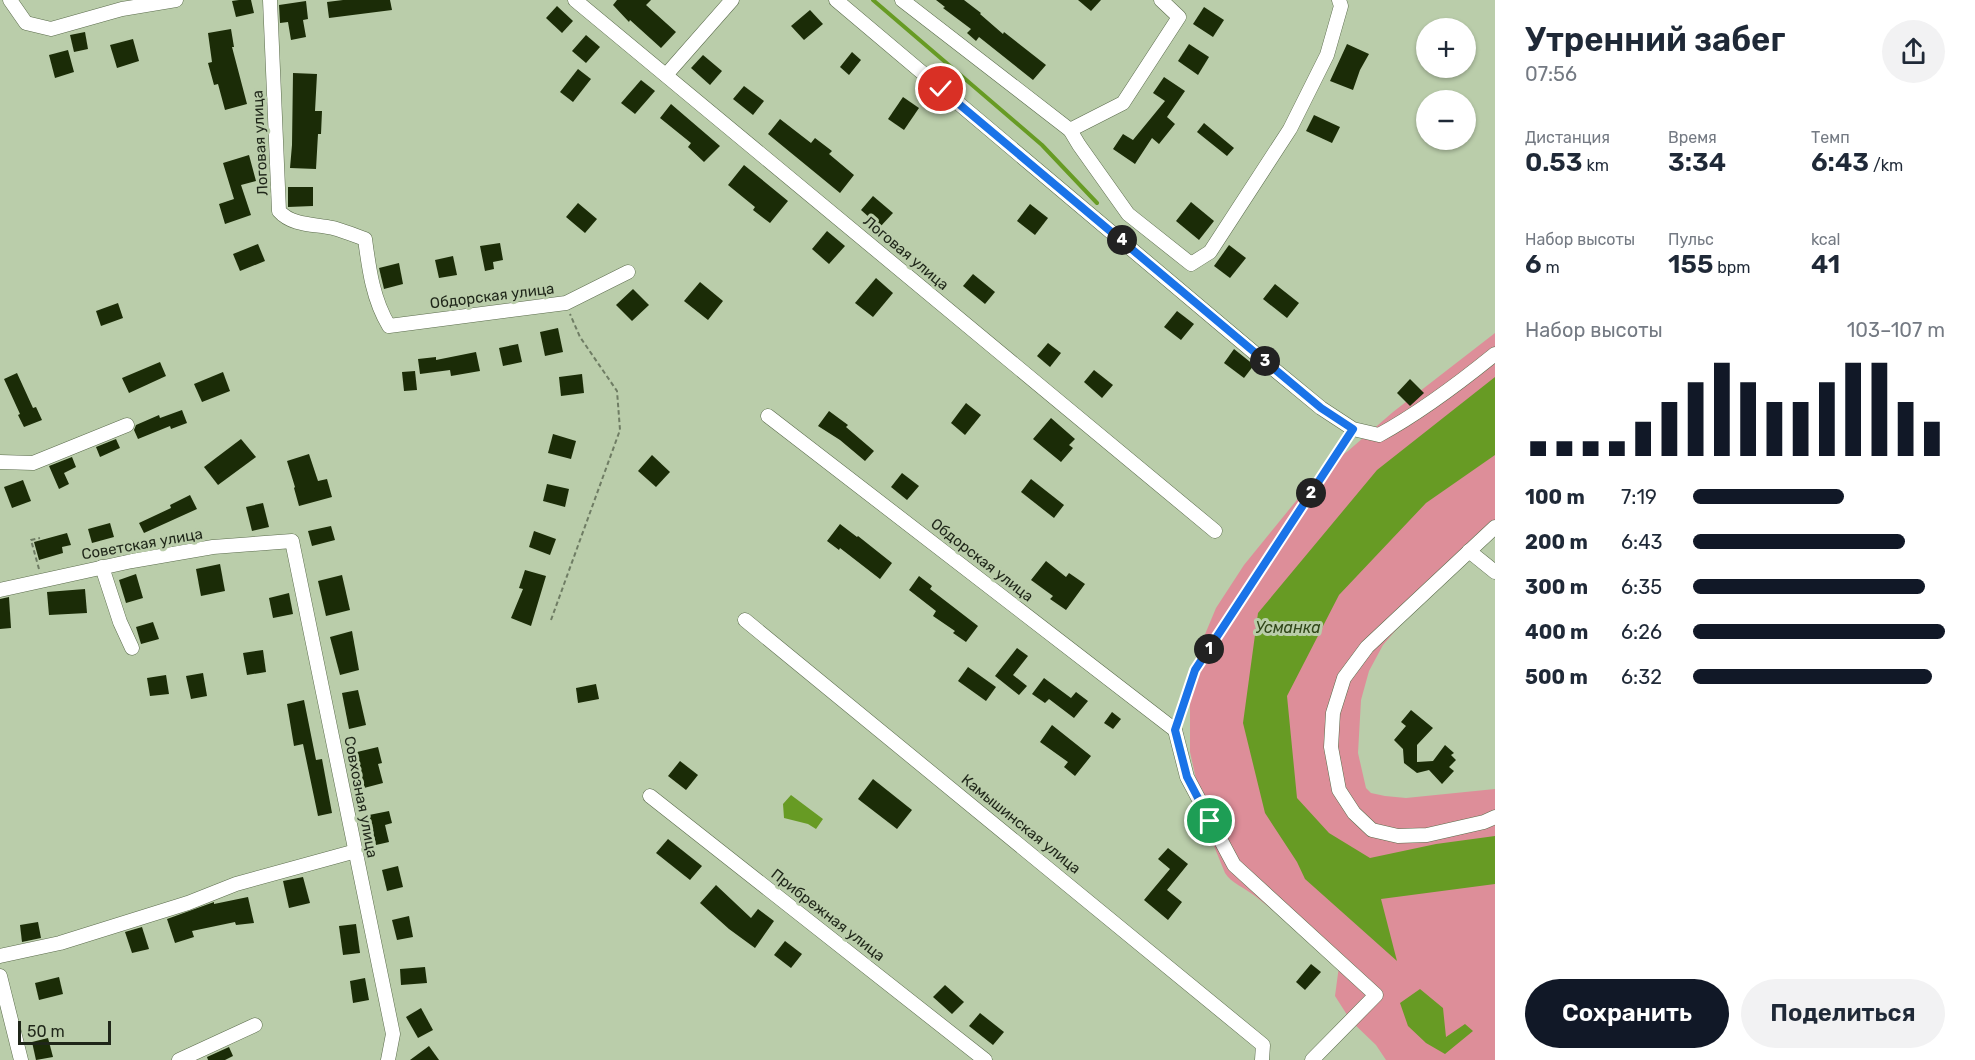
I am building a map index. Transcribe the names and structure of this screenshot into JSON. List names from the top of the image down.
{
  "streets": {
    "street": [
      "Логовая улица",
      "Обдорская улица",
      "Советская улица",
      "Совхозная улица",
      "Камышинская улица",
      "Прибрежная улица"
    ]
  },
  "crossings": [
    ["Логовая улица", "Обдорская улица"],
    ["Советская улица", "Совхозная улица"]
  ],
  "water": ["Усманка"],
  "scale_bar": "50 m",
  "page": {
    "heading": ["Утренний забег", "07:56"],
    "map_buttons": ["+", "−"],
    "stats": [
      ["Дистанция", "0.53 km"],
      ["Время", "3:34"],
      ["Темп", "6:43 /km"],
      ["Набор высоты", "6 m"],
      ["Пульс", "155 bpm"],
      ["kcal", "41"]
    ],
    "pins": [
      "4",
      "3",
      "2",
      "1"
    ],
    "chart": ["Набор высоты", "103–107 m"],
    "list": [
      {
        "name": "100 m",
        "note": "7:19"
      },
      {
        "name": "200 m",
        "note": "6:43"
      },
      {
        "name": "300 m",
        "note": "6:35"
      },
      {
        "name": "400 m",
        "note": "6:26"
      },
      {
        "name": "500 m",
        "note": "6:32"
      }
    ],
    "buttons": ["Сохранить", "Поделиться"],
    "scale": "50 m"
  }
}
